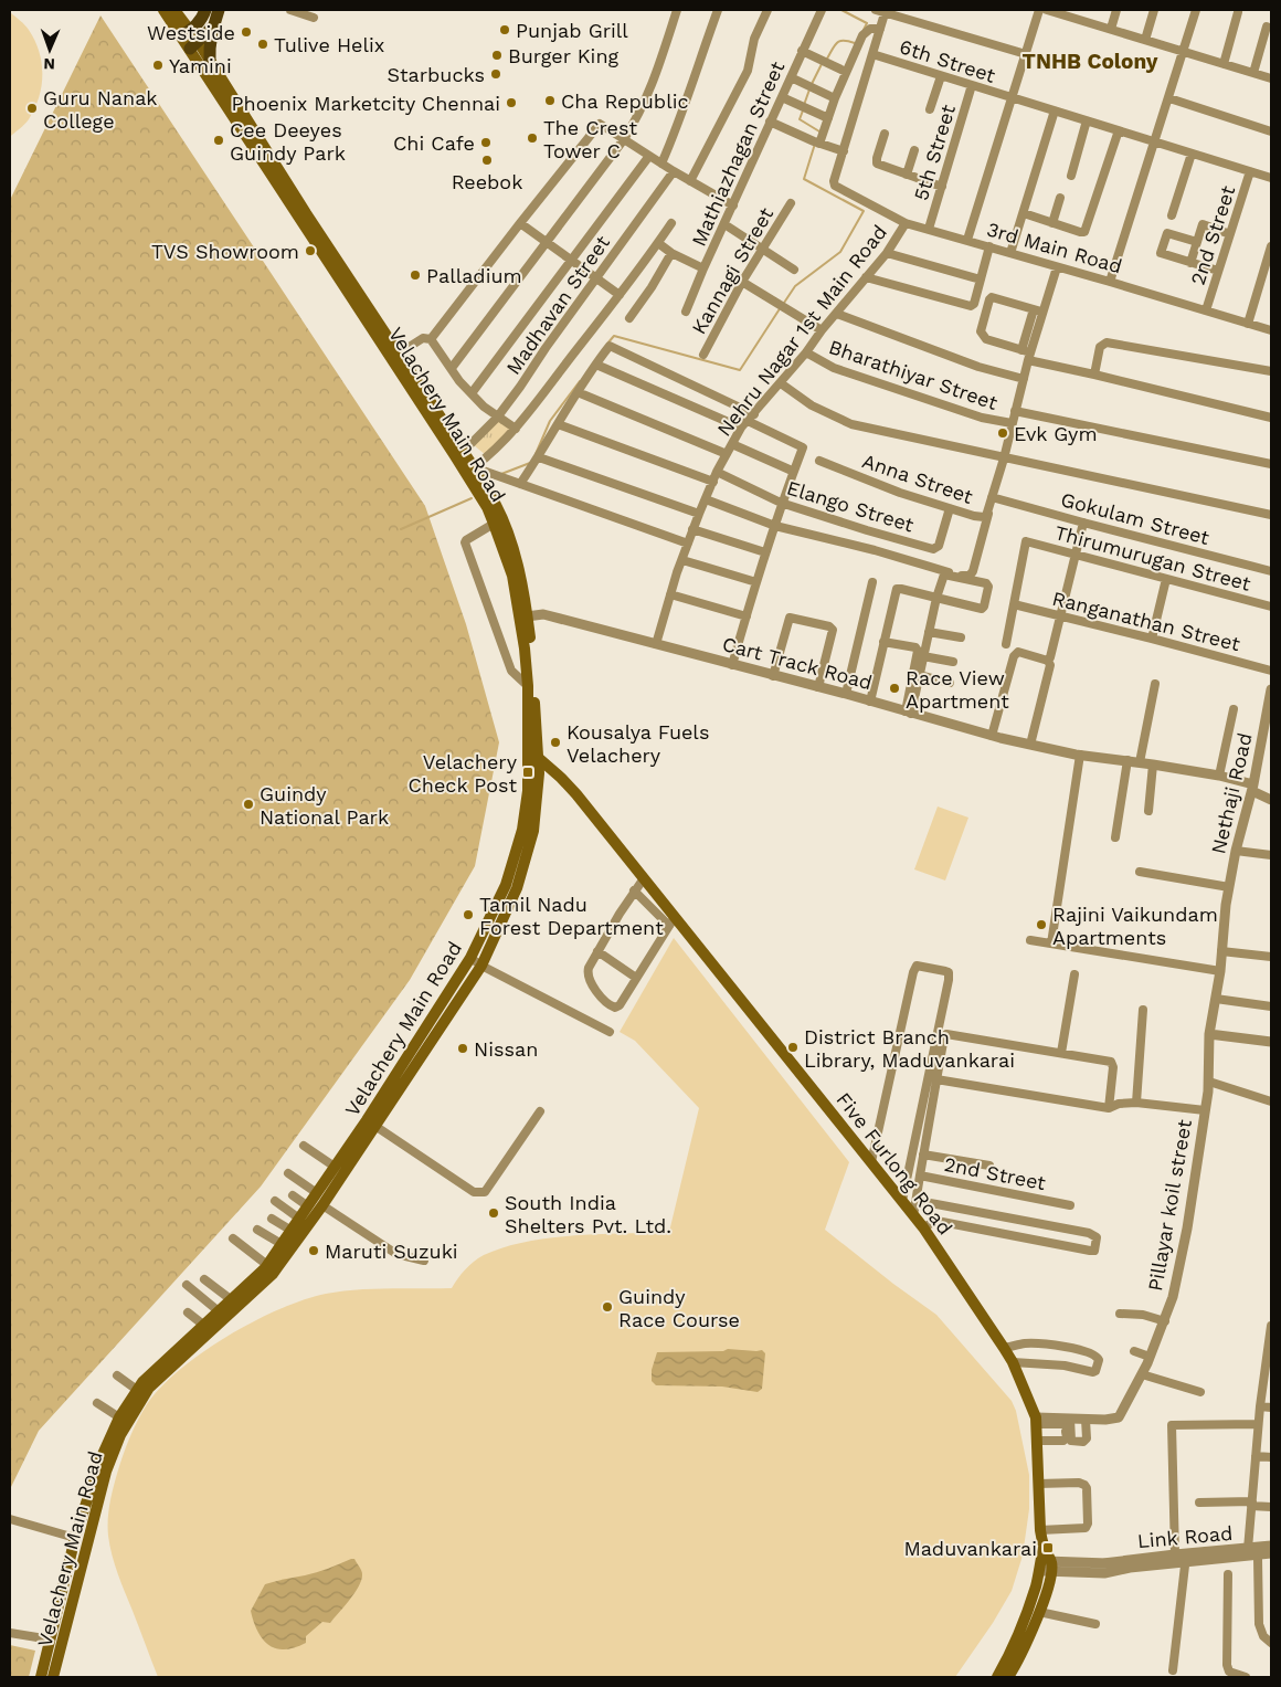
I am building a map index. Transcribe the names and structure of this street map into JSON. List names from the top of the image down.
{
  "streets": {
    "main road": ["Velachery Main Road", "Five Furlong Road"],
    "street": [
      "6th Street",
      "5th Street",
      "Mathiazhagan Street",
      "2nd Street",
      "3rd Main Road",
      "Kannagi Street",
      "Madhavan Street",
      "Nehru Nagar 1st Main Road",
      "Bharathiyar Street",
      "Anna Street",
      "Elango Street",
      "Gokulam Street",
      "Thirumurugan Street",
      "Ranganathan Street",
      "Cart Track Road",
      "Nethaji Road",
      "Pillayar koil street",
      "Link Road"
    ]
  },
  "crossings": [
    ["6th Street", "5th Street"],
    ["6th Street", "2nd Street"],
    ["5th Street", "3rd Main Road"],
    ["2nd Street", "3rd Main Road"],
    ["2nd Street", "Five Furlong Road"],
    ["3rd Main Road", "Nehru Nagar 1st Main Road"],
    ["3rd Main Road", "Anna Street"],
    ["Madhavan Street", "Velachery Main Road"],
    ["Nehru Nagar 1st Main Road", "Bharathiyar Street"],
    ["Nehru Nagar 1st Main Road", "Elango Street"],
    ["Nehru Nagar 1st Main Road", "Cart Track Road"],
    ["Bharathiyar Street", "Anna Street"],
    ["Velachery Main Road", "Cart Track Road"],
    ["Velachery Main Road", "Five Furlong Road"],
    ["Anna Street", "Elango Street"],
    ["Anna Street", "Gokulam Street"],
    ["Thirumurugan Street", "Ranganathan Street"],
    ["Cart Track Road", "Nethaji Road"],
    ["Nethaji Road", "Pillayar koil street"],
    ["Five Furlong Road", "Pillayar koil street"]
  ],
  "districts": ["TNHB Colony"],
  "places": {
    "other": [
      "Punjab Grill",
      "Westside",
      "Tulive Helix",
      "Burger King",
      "Yamini",
      "Starbucks",
      "Cha Republic",
      "Phoenix Marketcity Chennai",
      "Guru Nanak College",
      "The Crest Tower C",
      "Cee Deeyes Guindy Park",
      "Chi Cafe",
      "Reebok",
      "TVS Showroom",
      "Palladium",
      "Evk Gym",
      "Race View Apartment",
      "Kousalya Fuels Velachery",
      "Guindy National Park",
      "Tamil Nadu Forest Department",
      "Rajini Vaikundam Apartments",
      "District Branch Library, Maduvankarai",
      "Nissan",
      "South India Shelters Pvt. Ltd.",
      "Maruti Suzuki",
      "Guindy Race Course"
    ],
    "transit": ["Velachery Check Post", "Maduvankarai"]
  },
  "north": "bottom"
}
